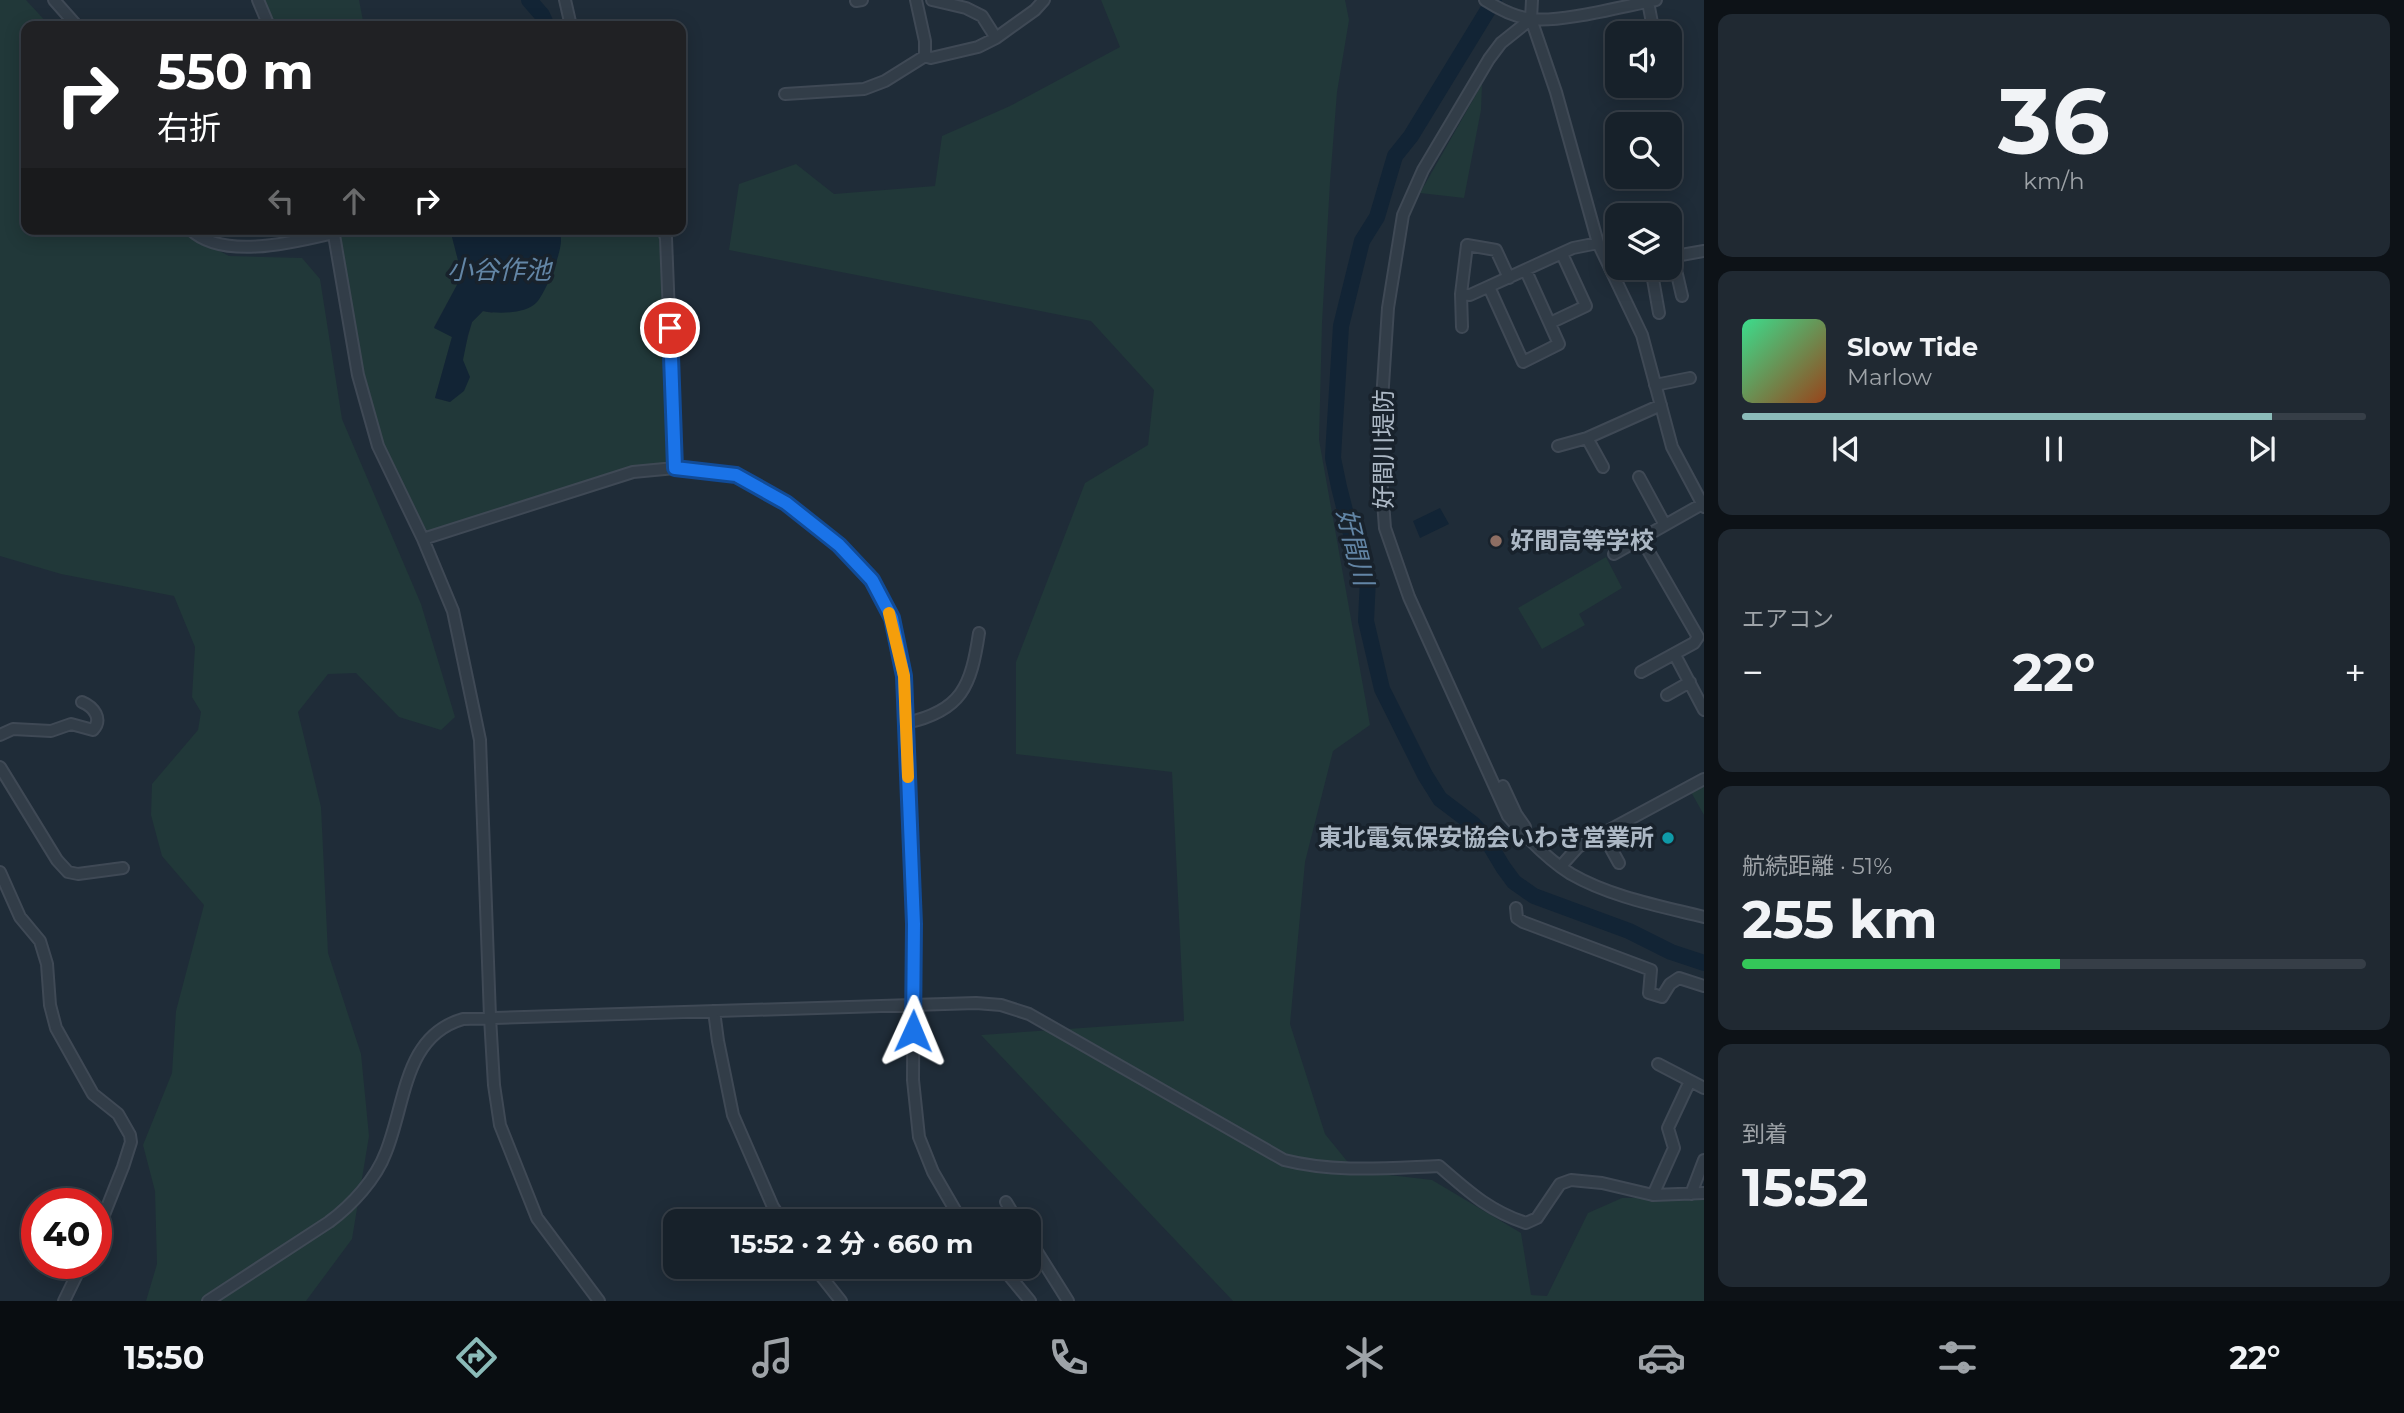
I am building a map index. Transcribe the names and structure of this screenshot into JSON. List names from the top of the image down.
{
  "streets": {
    "street": ["好間川堤防"]
  },
  "water": ["小谷作池", "好間川"],
  "places": ["好間高等学校", "東北電気保安協会いわき営業所"],
  "page": {
    "tile": [
      ["36", "km/h"],
      "エアコン",
      ["航続距離 · 51%", "255 km"],
      ["到着", "15:52"]
    ],
    "turn": ["550 m", "右折"],
    "song": ["Slow Tide", "Marlow"],
    "heat": ["−", "22°", "+"],
    "limit": "40",
    "trip": "15:52 · 2 分 · 660 m",
    "tabs": ["15:50", "22°"]
  }
}
